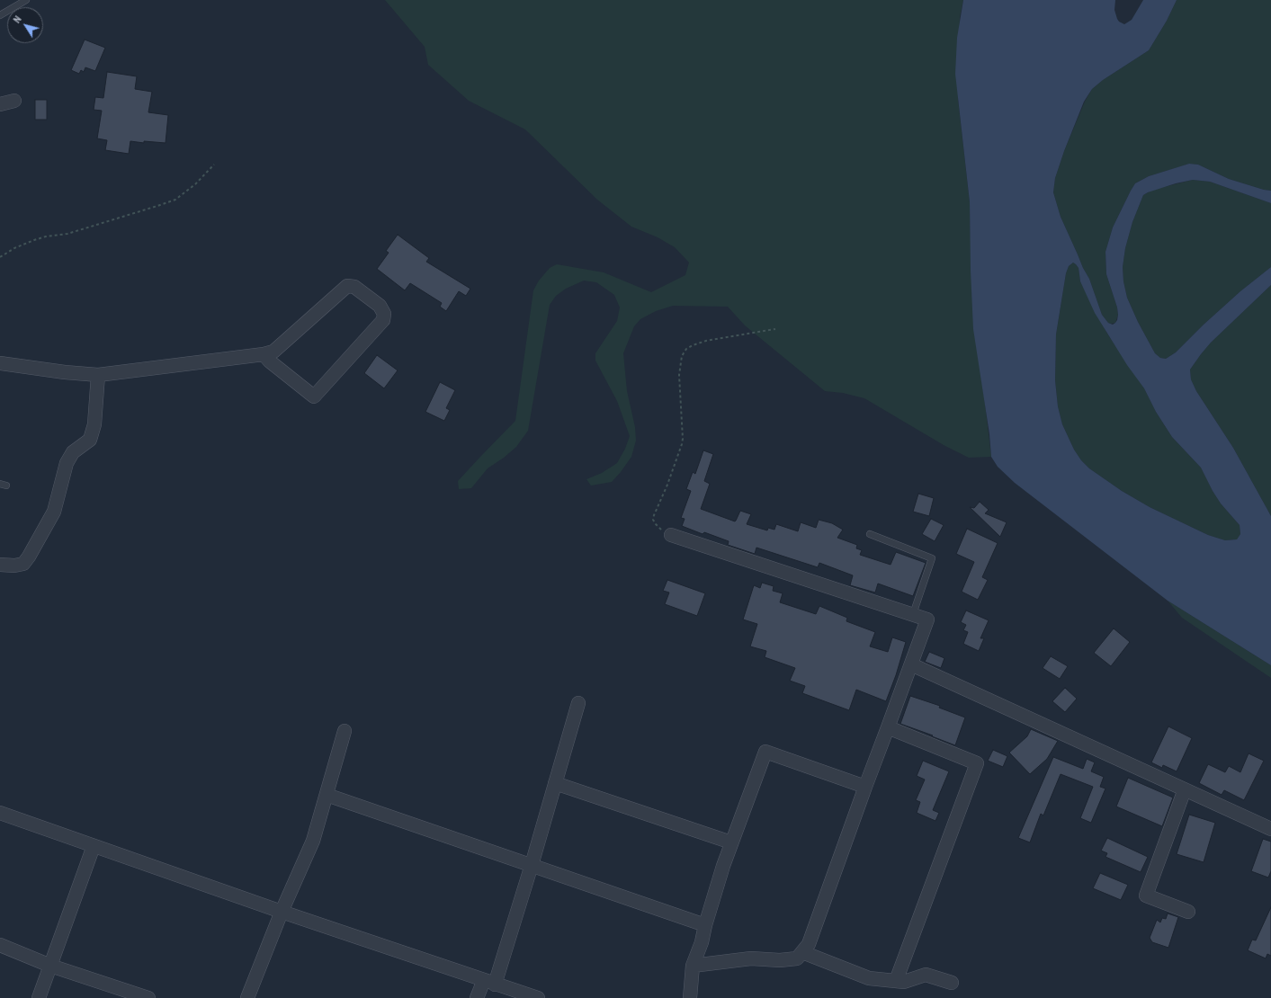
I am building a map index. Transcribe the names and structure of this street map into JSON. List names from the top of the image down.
{
  "north": "top left"
}
